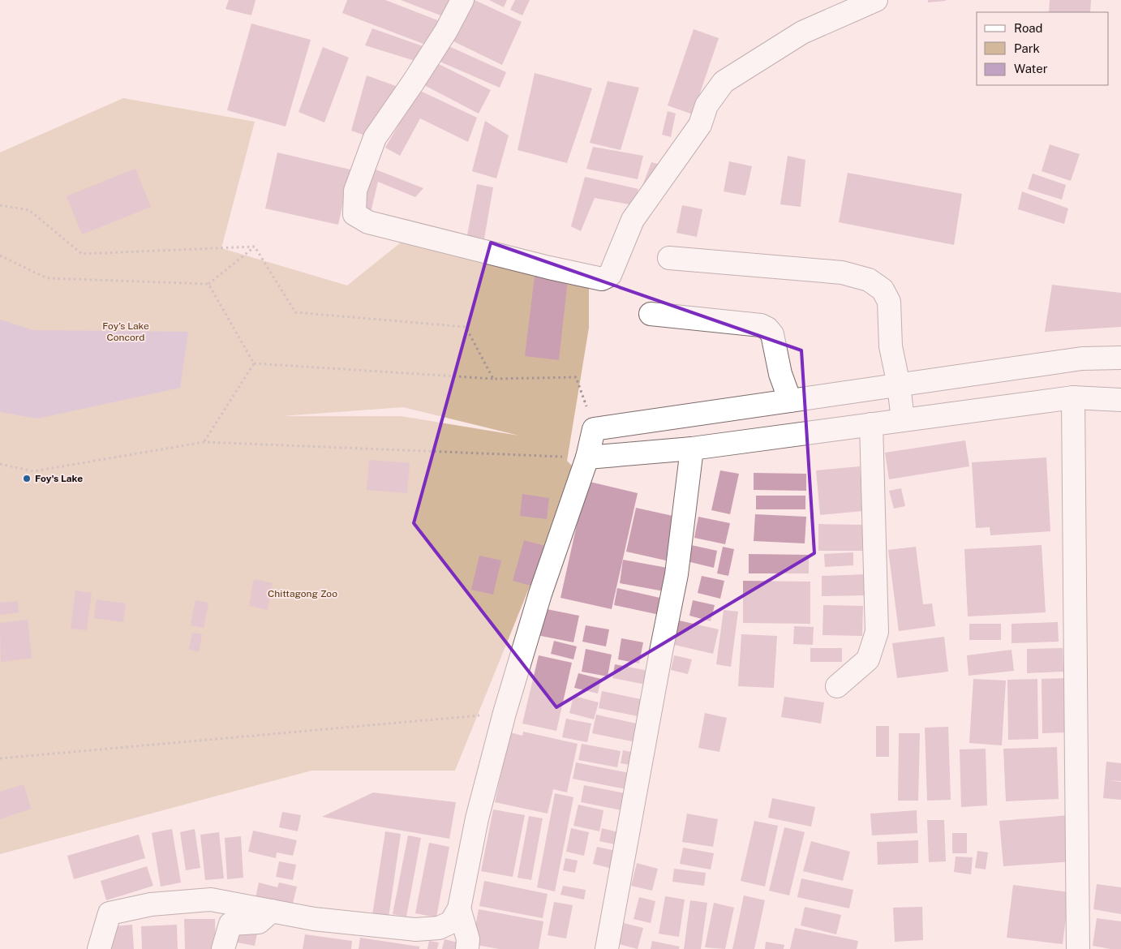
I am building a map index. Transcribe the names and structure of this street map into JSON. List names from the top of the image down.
{
  "parks": ["Foy’s Lake Concord", "Chittagong Zoo"],
  "places": ["Foy's Lake"],
  "legend": ["Road", "Park", "Water"]
}
